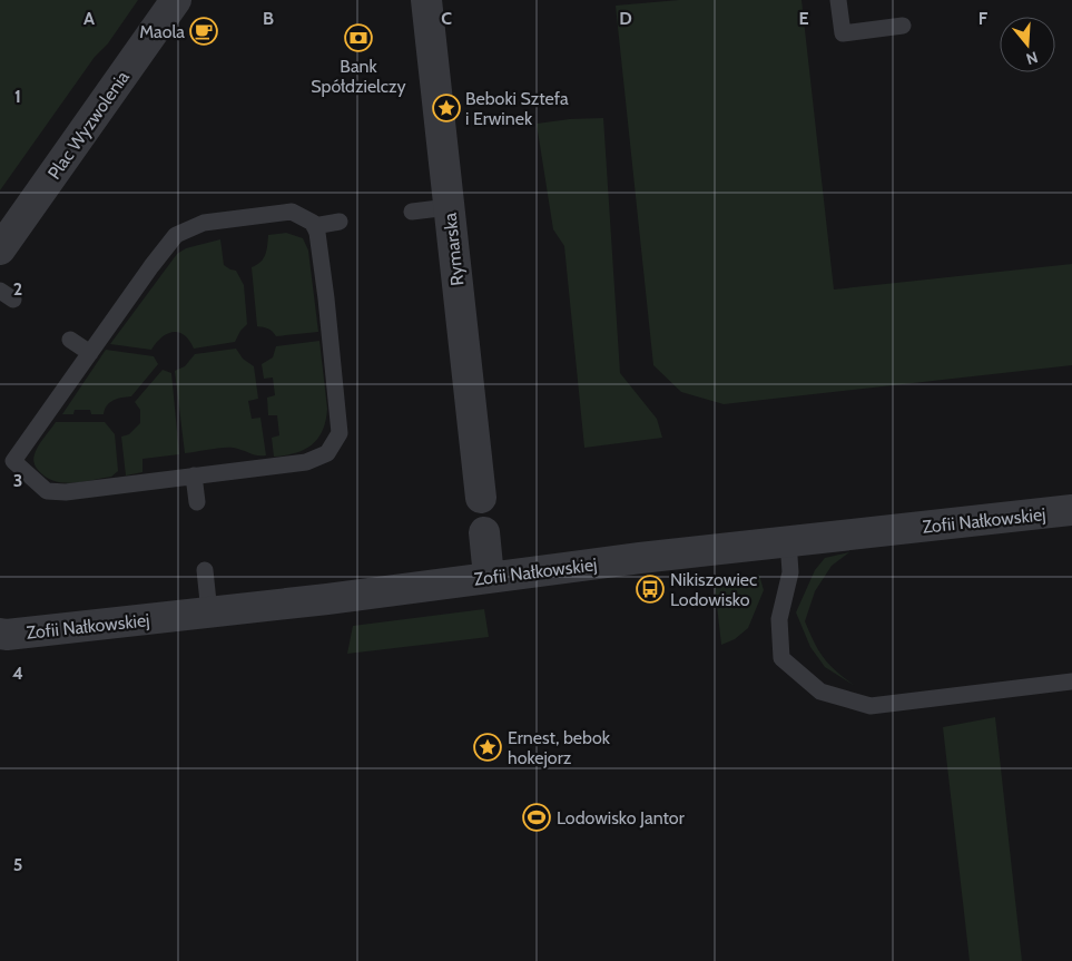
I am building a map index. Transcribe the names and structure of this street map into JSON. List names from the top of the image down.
{
  "streets": {
    "street": ["Plac Wyzwolenia", "Rymarska", "Zofii Nałkowskiej"]
  },
  "places": {
    "cafe": ["Maola"],
    "bank": ["Bank Spółdzielczy"],
    "place": ["Beboki Sztefa i Erwinek", "Ernest, bebok hokejorz"],
    "bus stop": ["Nikiszowiec Lodowisko"],
    "sports": ["Lodowisko Jantor"]
  },
  "north": "bottom",
  "grid": {
    "columns": [
      "A",
      "B",
      "C",
      "D",
      "E",
      "F"
    ],
    "rows": [
      "1",
      "2",
      "3",
      "4",
      "5"
    ]
  }
}
